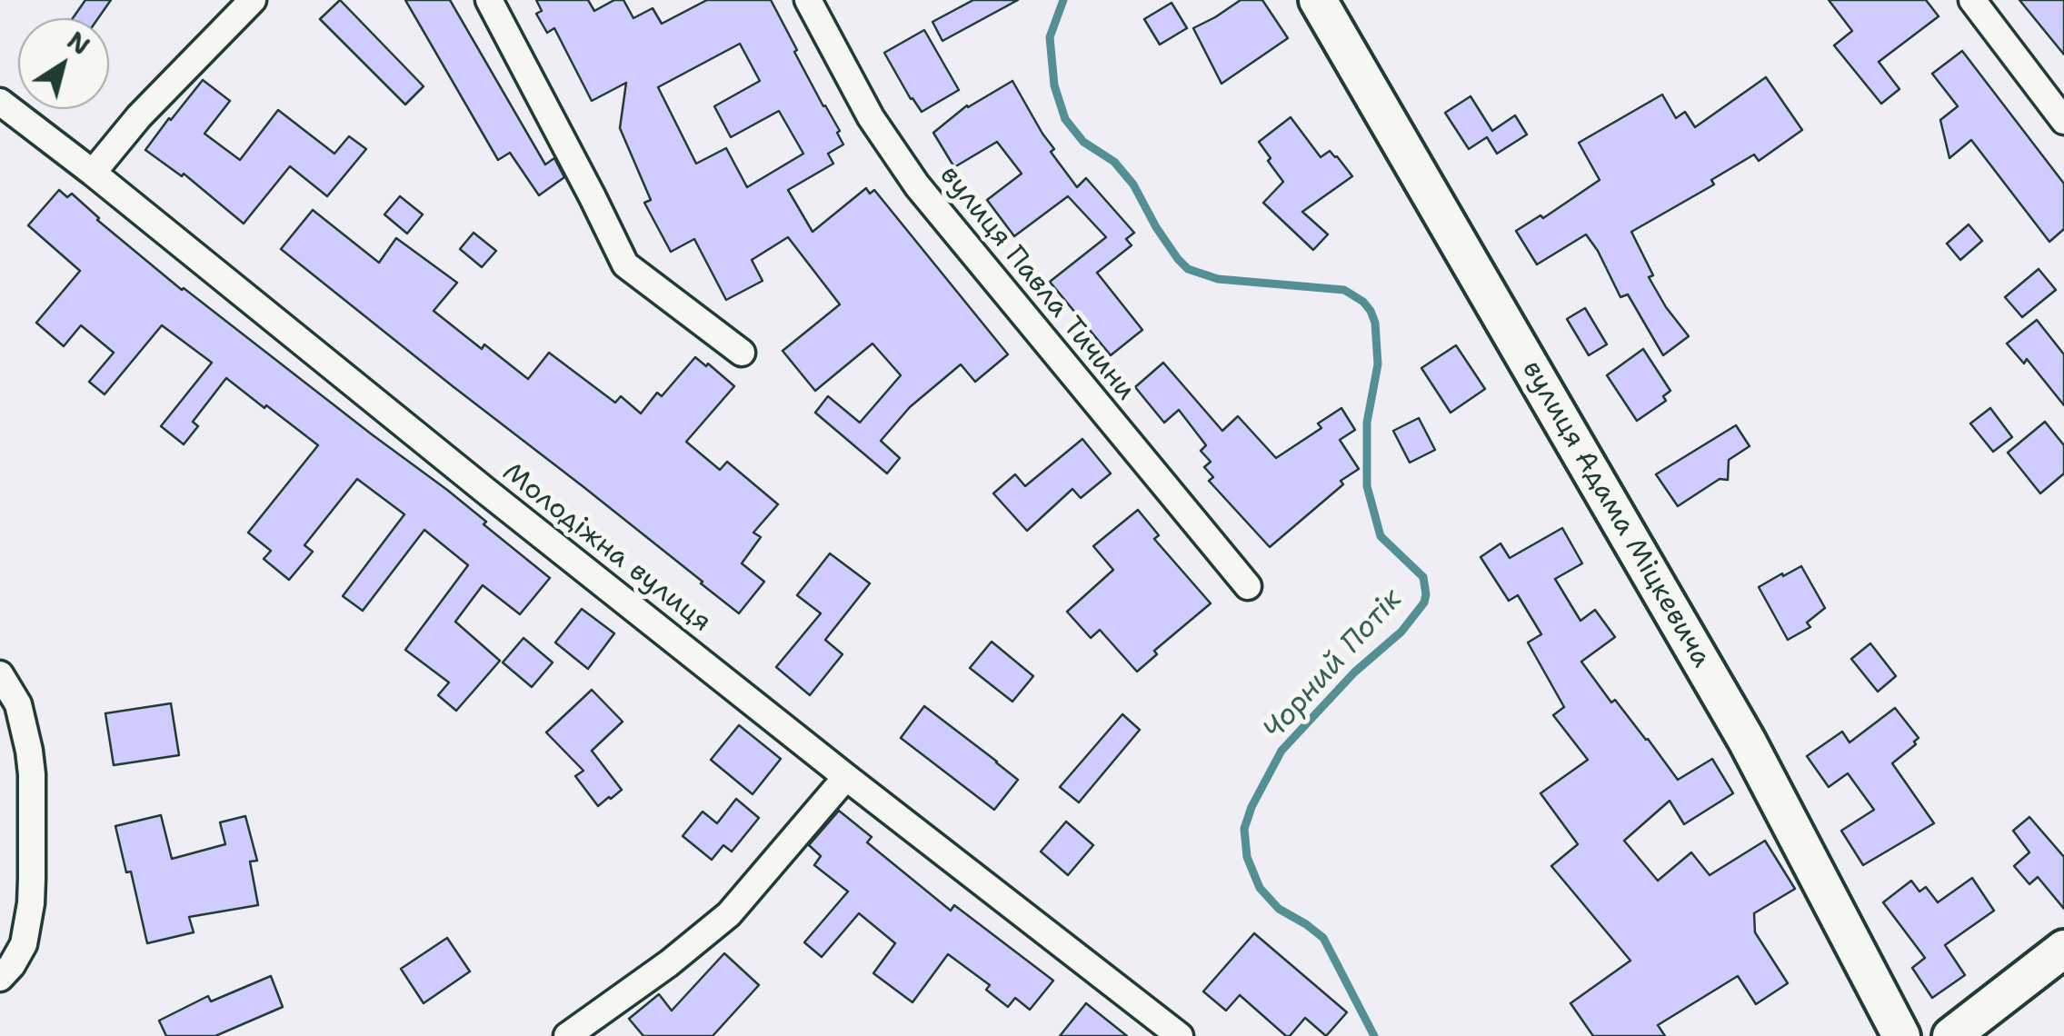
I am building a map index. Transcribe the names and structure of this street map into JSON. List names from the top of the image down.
{
  "streets": {
    "street": ["вулиця Павла Тичини", "вулиця Адама Міцкевича", "Молодіжна вулиця"]
  },
  "water": ["Чорний Потік"],
  "north": "top right"
}
